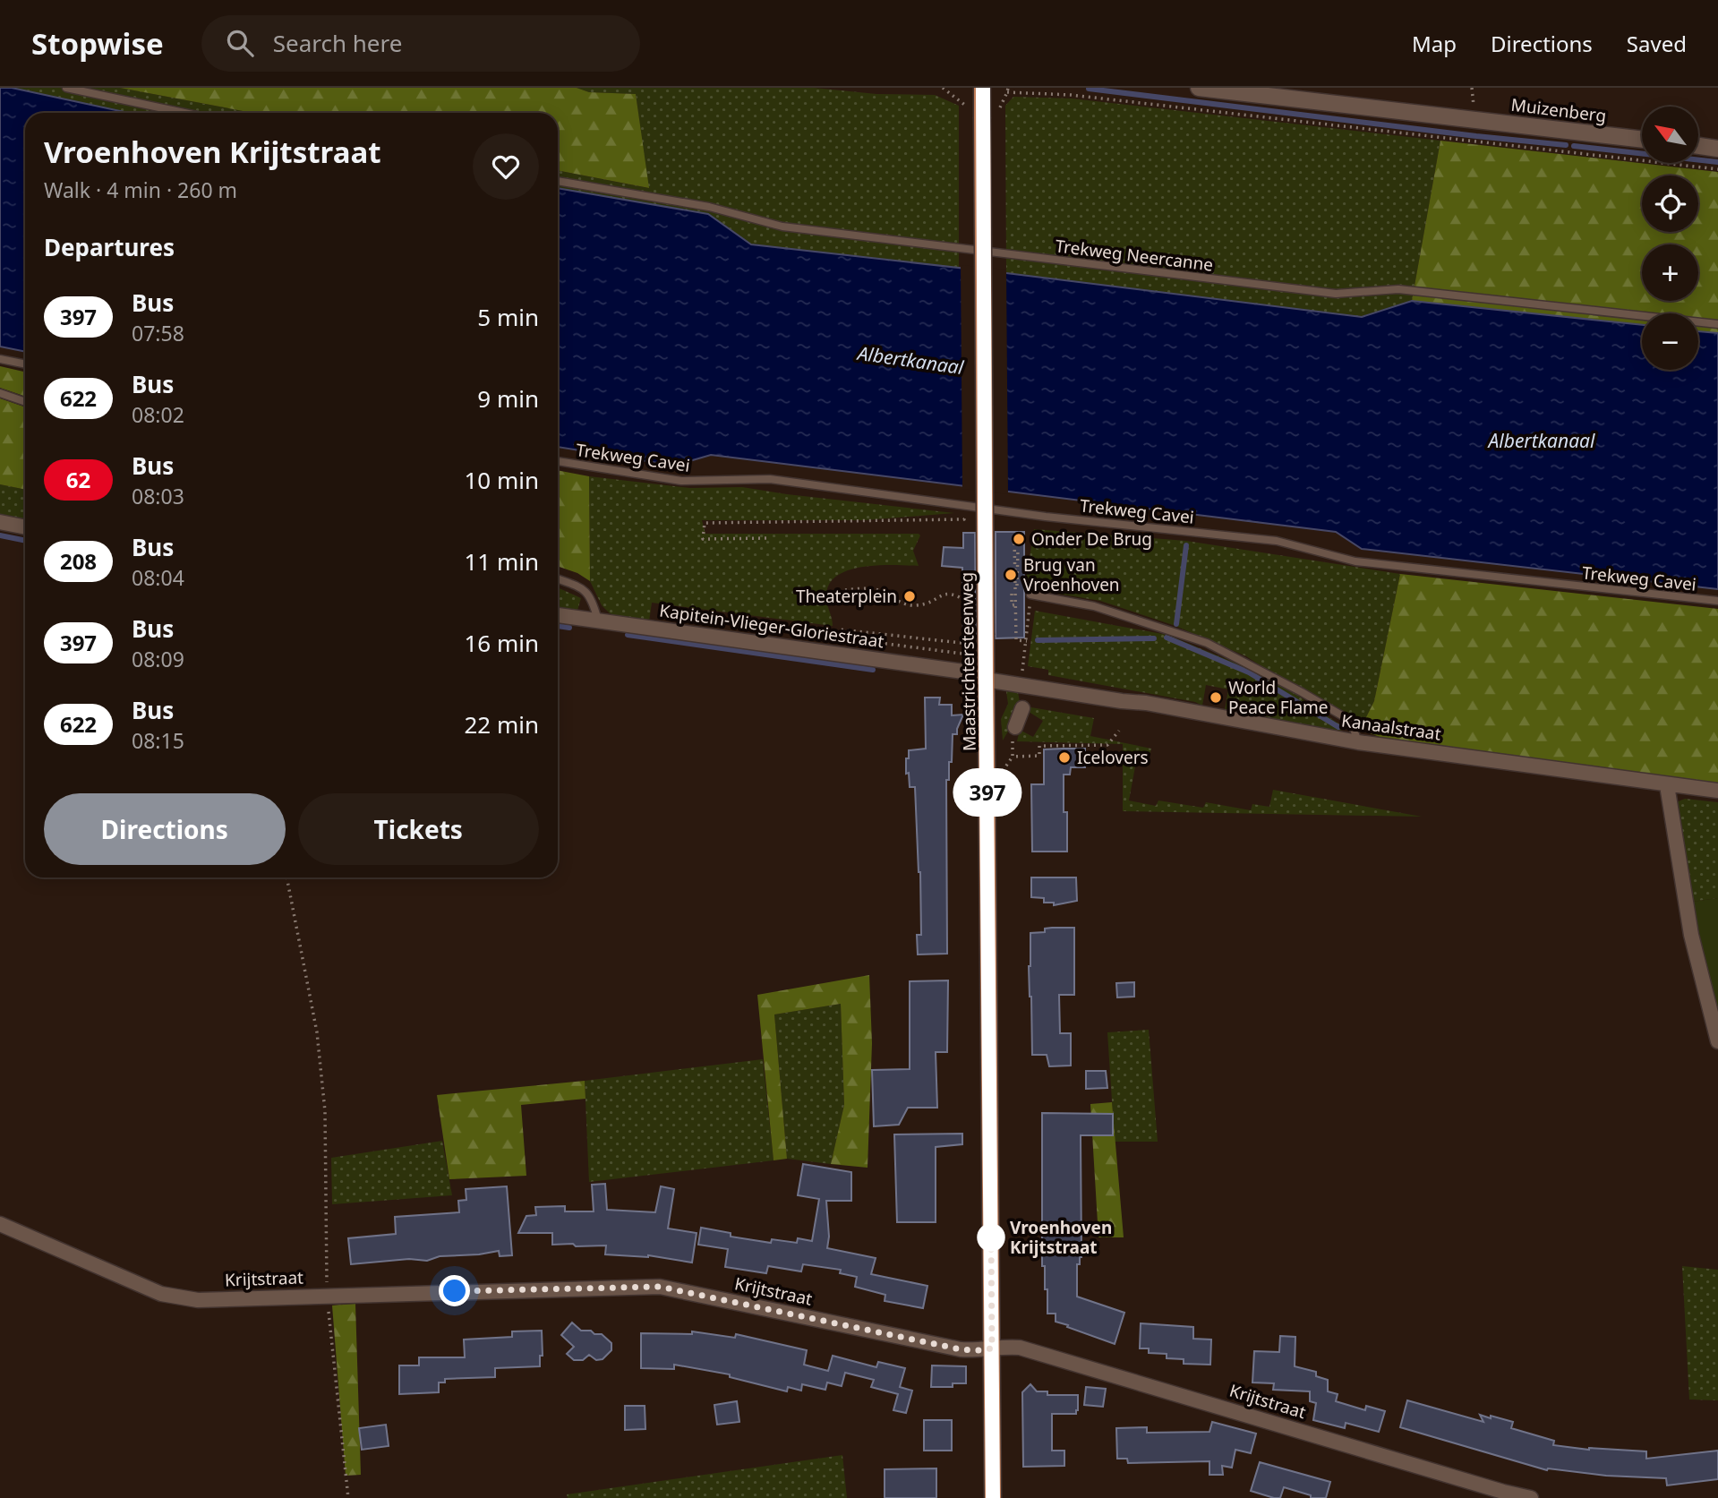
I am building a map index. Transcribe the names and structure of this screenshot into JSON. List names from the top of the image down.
{
  "streets": {
    "main road": ["Maastrichtersteenweg"],
    "street": [
      "Muizenberg",
      "Kapitein-Vlieger-Gloriestraat",
      "Kanaalstraat",
      "Krijtstraat"
    ],
    "lane": ["Trekweg Neercanne", "Trekweg Cavei"]
  },
  "crossings": [
    ["Kapitein-Vlieger-Gloriestraat", "Maastrichtersteenweg"],
    ["Kapitein-Vlieger-Gloriestraat", "Kanaalstraat"],
    ["Maastrichtersteenweg", "Kanaalstraat"],
    ["Maastrichtersteenweg", "Krijtstraat"]
  ],
  "water": ["Albertkanaal"],
  "places": [
    "Onder De Brug",
    "Brug van Vroenhoven",
    "Theaterplein",
    "World Peace Flame",
    "Icelovers",
    "Vroenhoven Krijtstraat"
  ],
  "lines": ["bus line 397"],
  "north": "top left",
  "page": {
    "header": "Stopwise",
    "search": "Search here",
    "nav": ["Map", "Directions", "Saved"],
    "on_map": "397",
    "map_buttons": ["+", "−"],
    "heading": [
      ["Vroenhoven Krijtstraat", "Walk · 4 min · 260 m"],
      "Departures"
    ],
    "list": [
      {
        "mark": "397",
        "name": "Bus",
        "note": "07:58",
        "value": "5 min"
      },
      {
        "mark": "622",
        "name": "Bus",
        "note": "08:02",
        "value": "9 min"
      },
      {
        "mark": "62",
        "name": "Bus",
        "note": "08:03",
        "value": "10 min"
      },
      {
        "mark": "208",
        "name": "Bus",
        "note": "08:04",
        "value": "11 min"
      },
      {
        "mark": "397",
        "name": "Bus",
        "note": "08:09",
        "value": "16 min"
      },
      {
        "mark": "622",
        "name": "Bus",
        "note": "08:15",
        "value": "22 min"
      }
    ],
    "buttons": ["Directions", "Tickets"]
  }
}
